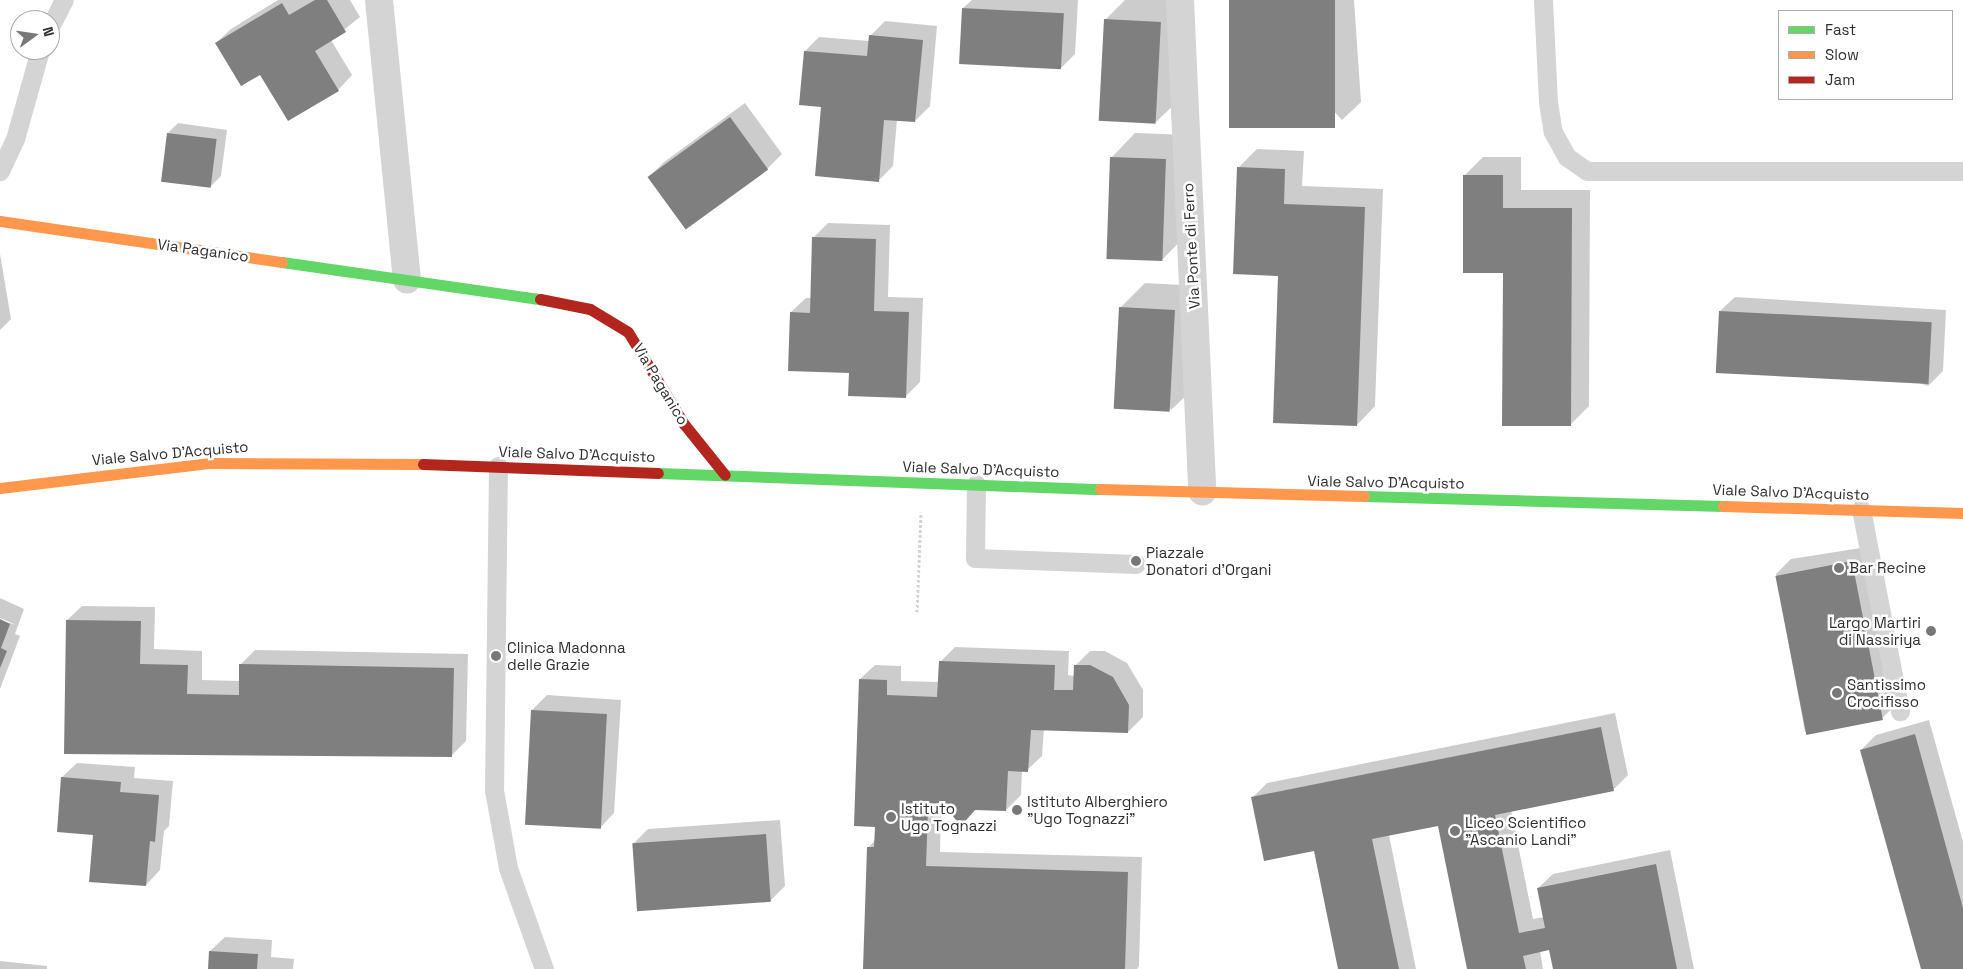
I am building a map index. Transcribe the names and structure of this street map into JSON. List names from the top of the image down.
{
  "streets": {
    "main road": ["Via Paganico", "Viale Salvo D'Acquisto"],
    "street": ["Via Ponte di Ferro"]
  },
  "crossings": [
    ["Via Ponte di Ferro", "Viale Salvo D'Acquisto"],
    ["Via Paganico", "Viale Salvo D'Acquisto"]
  ],
  "places": [
    "Piazzale Donatori d'Organi",
    "Bar Recine",
    "Largo Martiri di Nassiriya",
    "Clinica Madonna delle Grazie",
    "Santissimo Crocifisso",
    "Istituto Alberghiero \"Ugo Tognazzi\"",
    "Istituto Ugo Tognazzi",
    "Liceo Scientifico \"Ascanio Landi\""
  ],
  "legend": ["Fast", "Slow", "Jam"],
  "north": "right"
}
